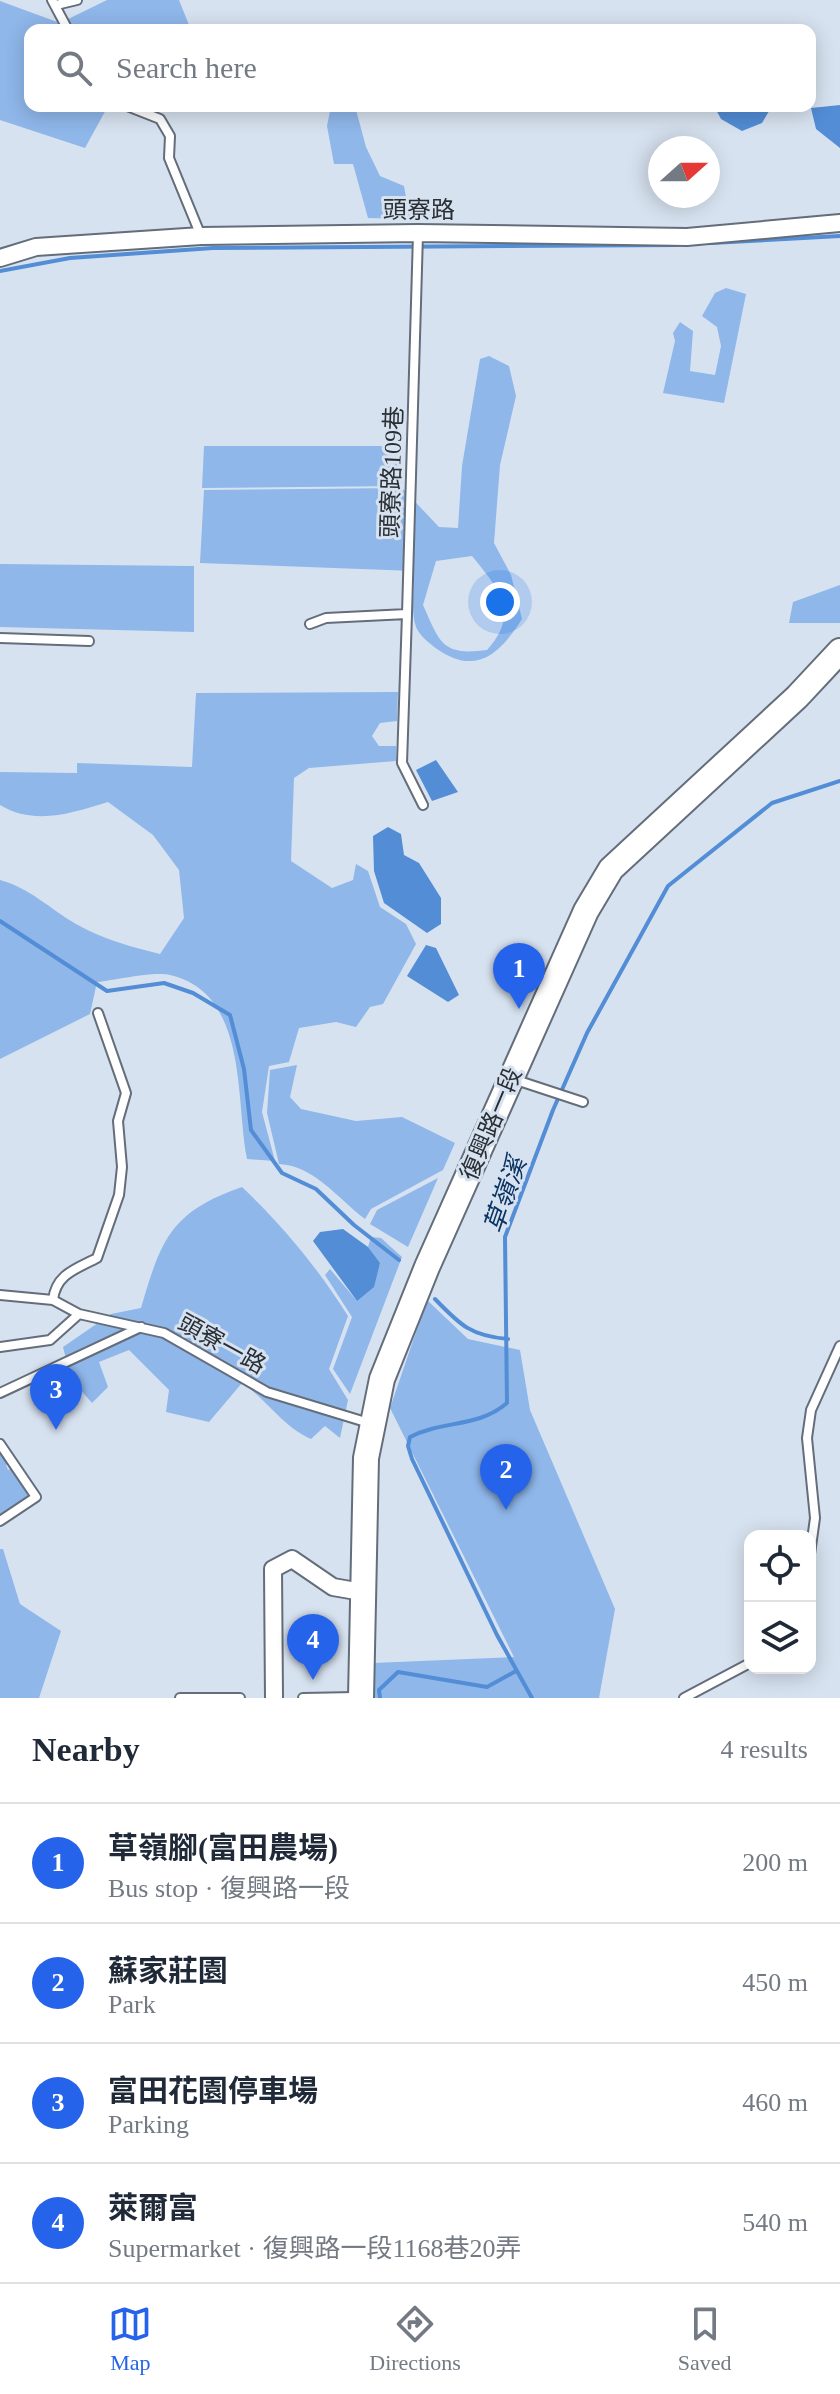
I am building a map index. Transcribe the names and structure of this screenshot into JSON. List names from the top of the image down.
{
  "streets": {
    "main road": ["復興路一段"],
    "street": ["頭寮路"],
    "lane": ["頭寮路109巷", "頭寮一路"]
  },
  "crossings": [
    ["頭寮路", "頭寮路109巷"],
    ["復興路一段", "頭寮一路"]
  ],
  "water": ["草嶺溪"],
  "north": "right",
  "page": {
    "search": "Search here",
    "pins": [
      "1",
      "3",
      "2",
      "4"
    ],
    "heading": ["Nearby", "4 results"],
    "list": [
      {
        "mark": "1",
        "name": "草嶺腳(富田農場)",
        "note": "Bus stop · 復興路一段",
        "value": "200 m"
      },
      {
        "mark": "2",
        "name": "蘇家莊園",
        "note": "Park",
        "value": "450 m"
      },
      {
        "mark": "3",
        "name": "富田花園停車場",
        "note": "Parking",
        "value": "460 m"
      },
      {
        "mark": "4",
        "name": "萊爾富",
        "note": "Supermarket · 復興路一段1168巷20弄",
        "value": "540 m"
      }
    ],
    "nav": ["Map", "Directions", "Saved"]
  }
}
